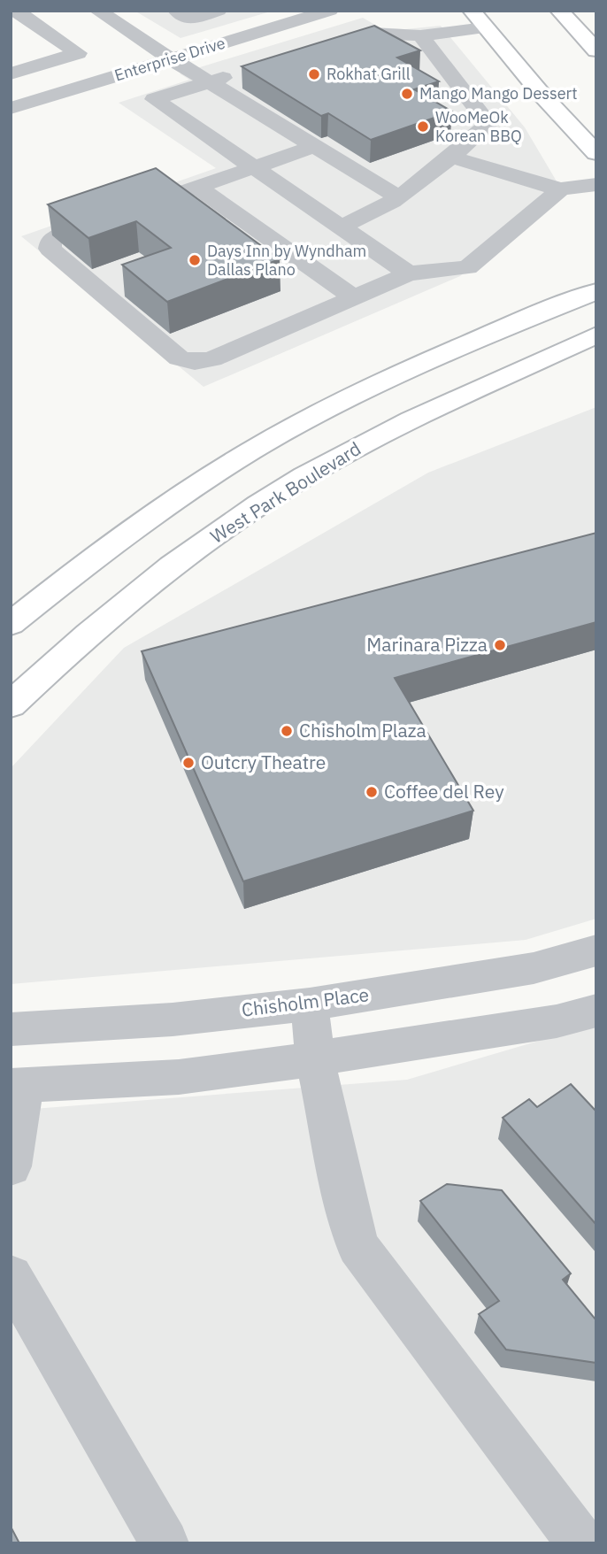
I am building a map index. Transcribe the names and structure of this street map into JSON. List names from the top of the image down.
{
  "streets": {
    "main road": ["West Park Boulevard"],
    "street": ["Enterprise Drive", "Chisholm Place"]
  },
  "places": [
    "Rokhat Grill",
    "Mango Mango Dessert",
    "WooMeOk Korean BBQ",
    "Days Inn by Wyndham Dallas Plano",
    "Marinara Pizza",
    "Chisholm Plaza",
    "Outcry Theatre",
    "Coffee del Rey"
  ]
}
